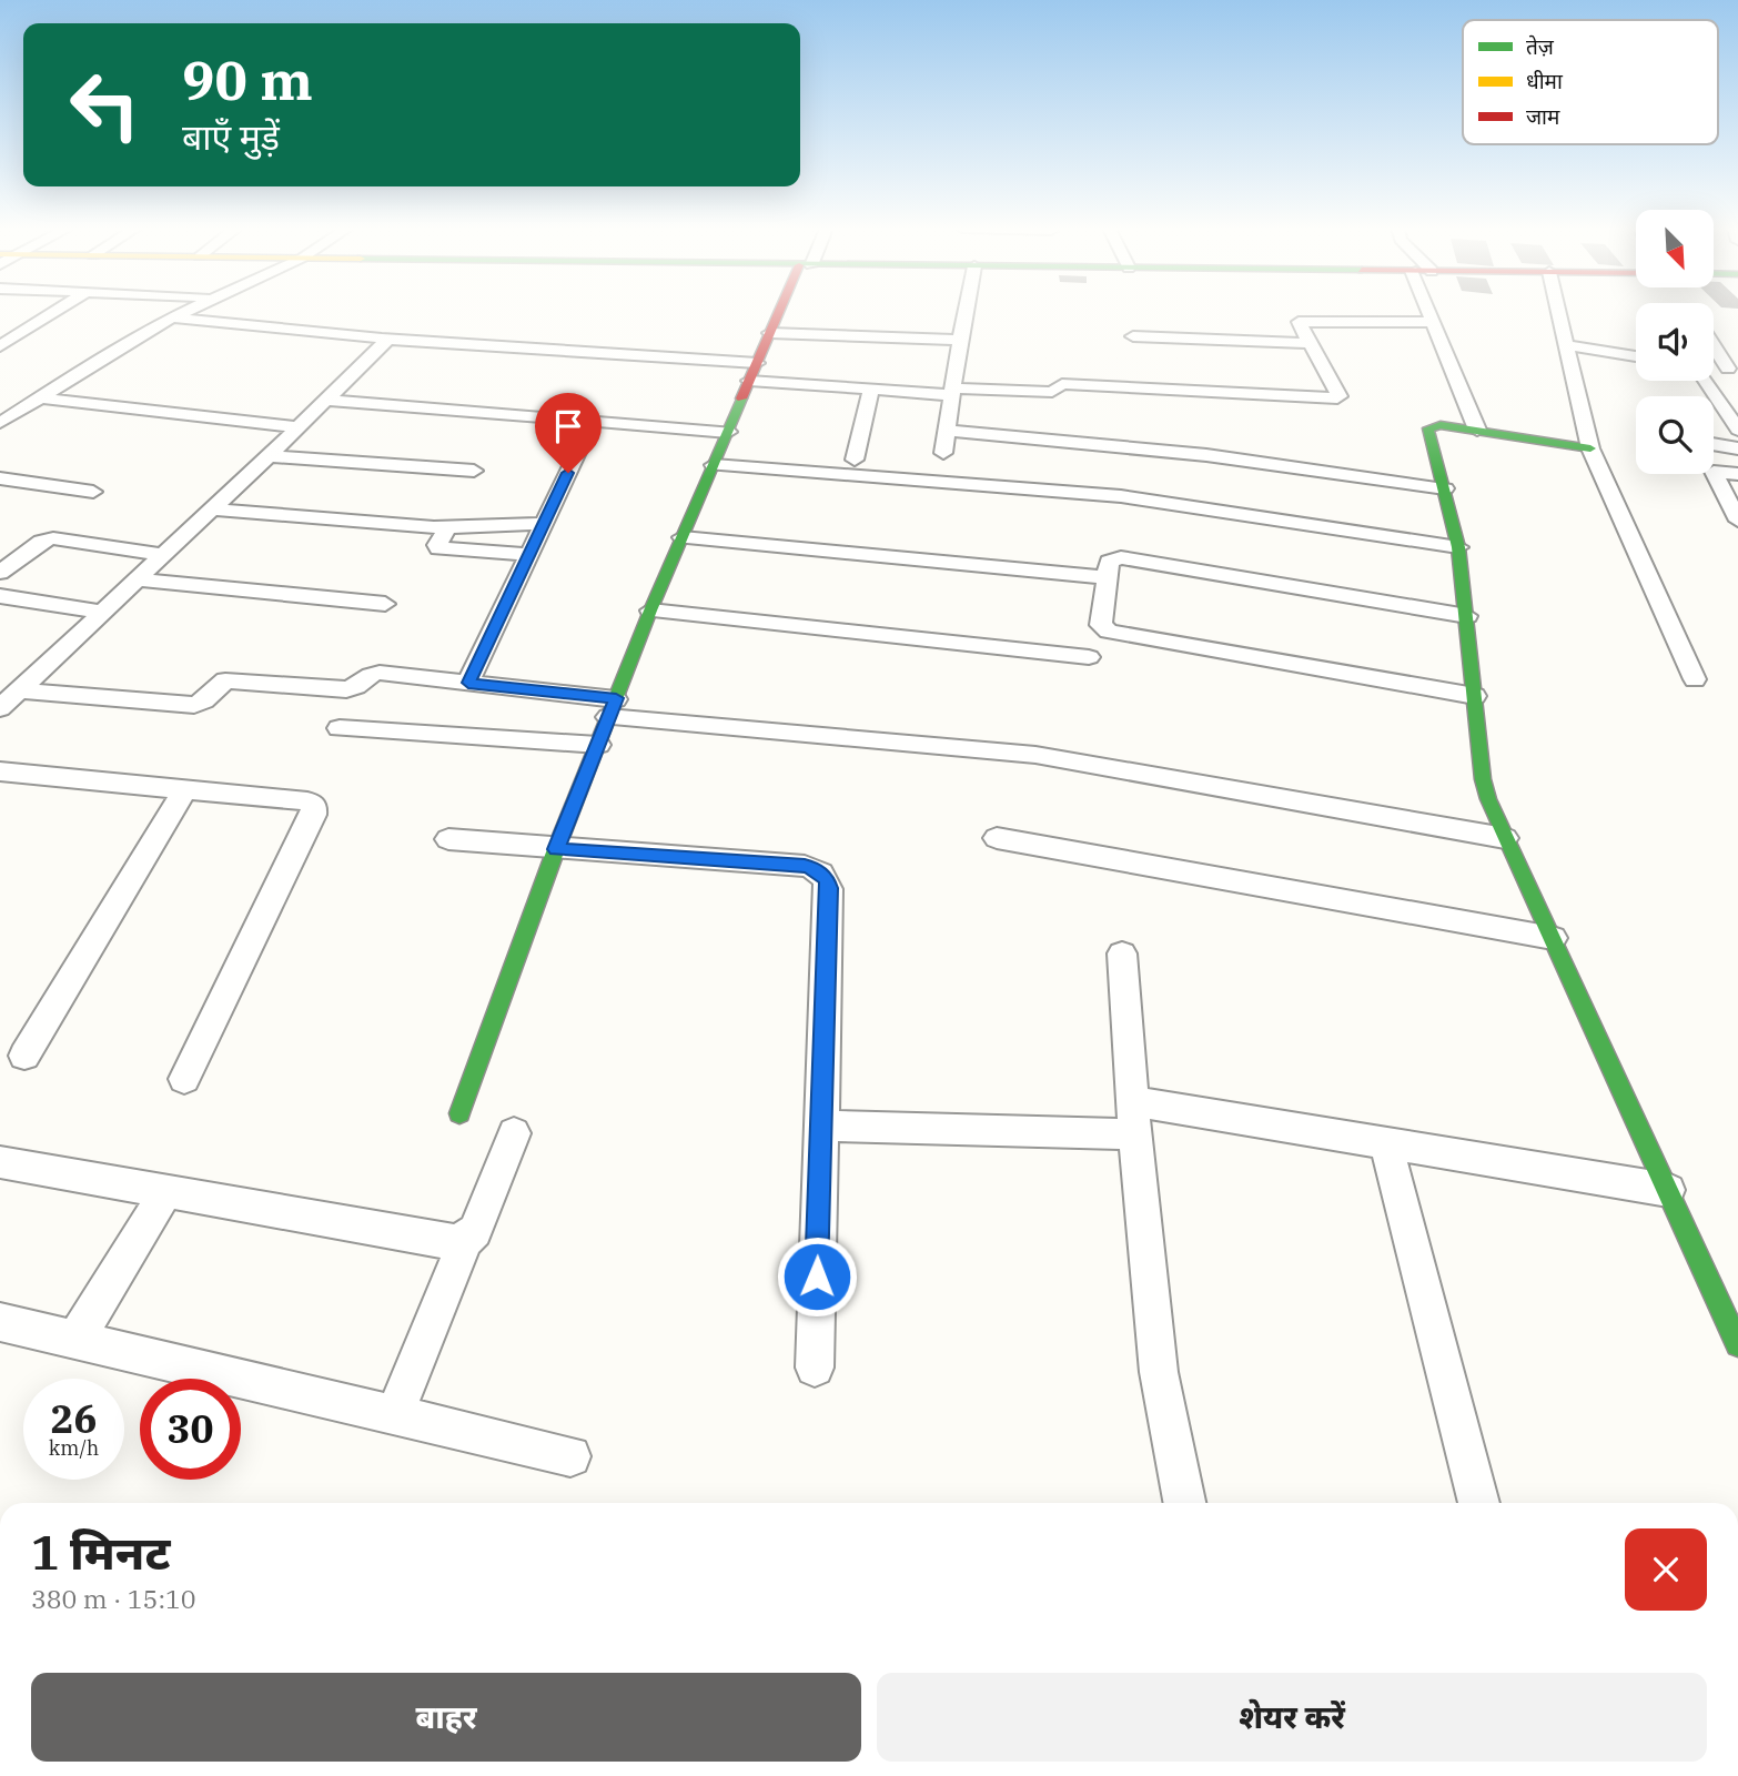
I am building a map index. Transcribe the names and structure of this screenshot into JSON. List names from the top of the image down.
{
  "legend": ["तेज़", "धीमा", "जाम"],
  "north": "bottom right",
  "page": {
    "turn": ["90 m", "बाएँ मुड़ें"],
    "speed": "26 km/h",
    "limit": "30",
    "heading": ["1 मिनट", "380 m · 15:10"],
    "buttons": ["बाहर", "शेयर करें"]
  }
}
